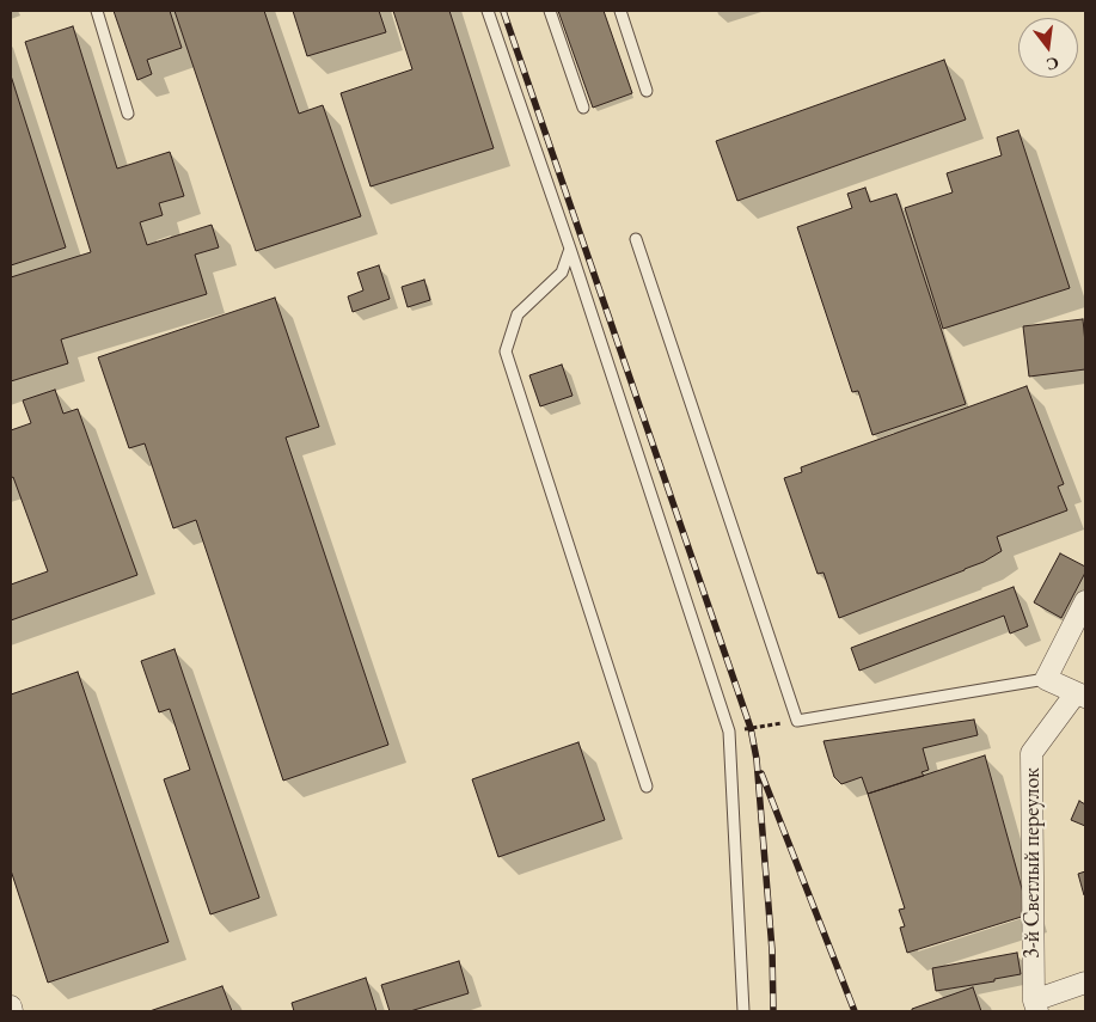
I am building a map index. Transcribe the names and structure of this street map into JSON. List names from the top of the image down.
{
  "streets": {
    "street": ["3-й Светлый переулок"]
  },
  "north": "bottom"
}
